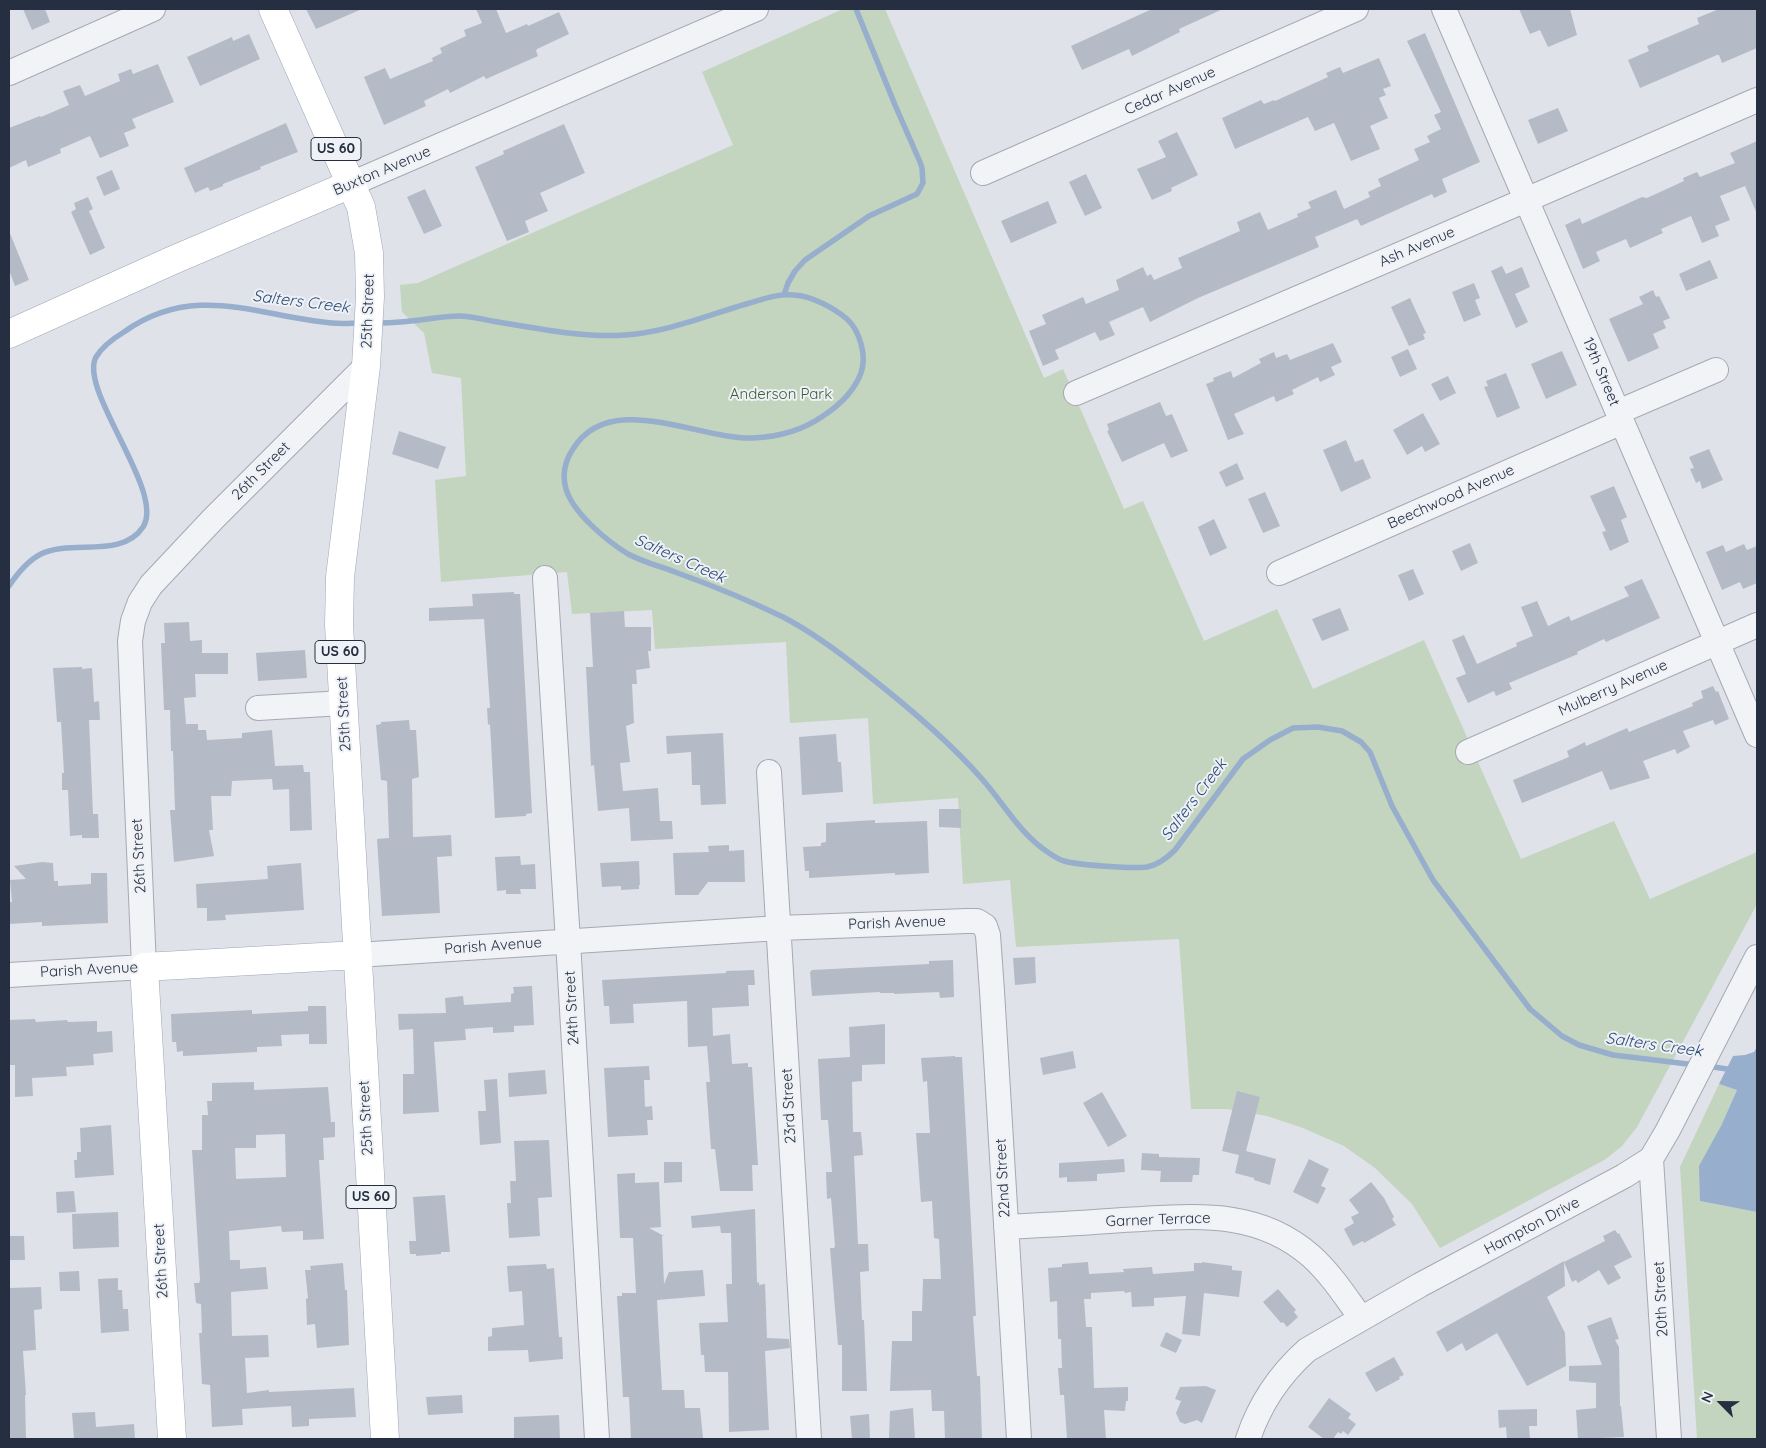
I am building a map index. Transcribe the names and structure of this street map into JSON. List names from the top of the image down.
{
  "streets": {
    "main road": [
      "US 60",
      "Buxton Avenue",
      "25th Street",
      "26th Street",
      "Parish Avenue"
    ],
    "street": [
      "Cedar Avenue",
      "Ash Avenue",
      "19th Street",
      "Beechwood Avenue",
      "Mulberry Avenue",
      "24th Street",
      "23rd Street",
      "22nd Street",
      "Garner Terrace",
      "Hampton Drive",
      "20th Street"
    ]
  },
  "crossings": [
    ["Buxton Avenue", "25th Street"],
    ["Ash Avenue", "19th Street"],
    ["25th Street", "26th Street"],
    ["25th Street", "Parish Avenue"],
    ["19th Street", "Beechwood Avenue"],
    ["19th Street", "Mulberry Avenue"],
    ["26th Street", "Parish Avenue"],
    ["Parish Avenue", "24th Street"],
    ["Parish Avenue", "23rd Street"],
    ["Parish Avenue", "22nd Street"],
    ["22nd Street", "Garner Terrace"],
    ["Garner Terrace", "Hampton Drive"],
    ["Hampton Drive", "20th Street"]
  ],
  "water": ["Salters Creek"],
  "parks": ["Anderson Park"],
  "north": "top left"
}
